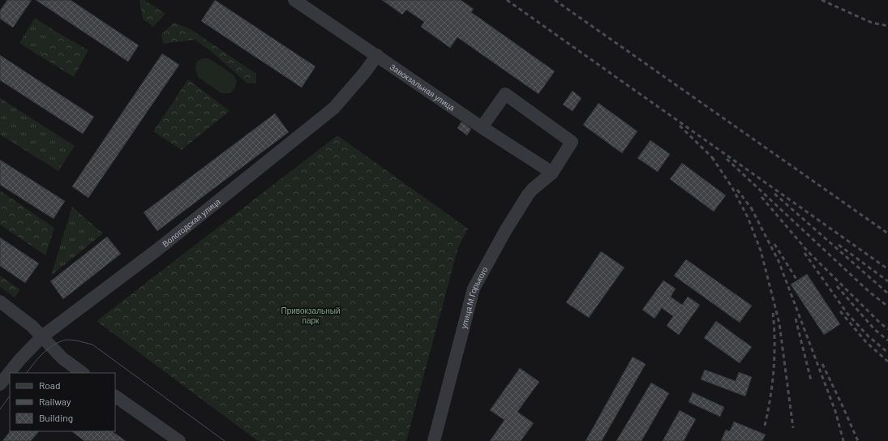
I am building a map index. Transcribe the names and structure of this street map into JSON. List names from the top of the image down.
{
  "streets": {
    "street": ["Завокзальная улица", "Вологодская улица", "улица М.Горького"]
  },
  "crossings": [
    ["Завокзальная улица", "Вологодская улица"],
    ["Завокзальная улица", "улица М.Горького"]
  ],
  "parks": ["Привокзальный парк"],
  "legend": ["Road", "Railway", "Building"]
}
